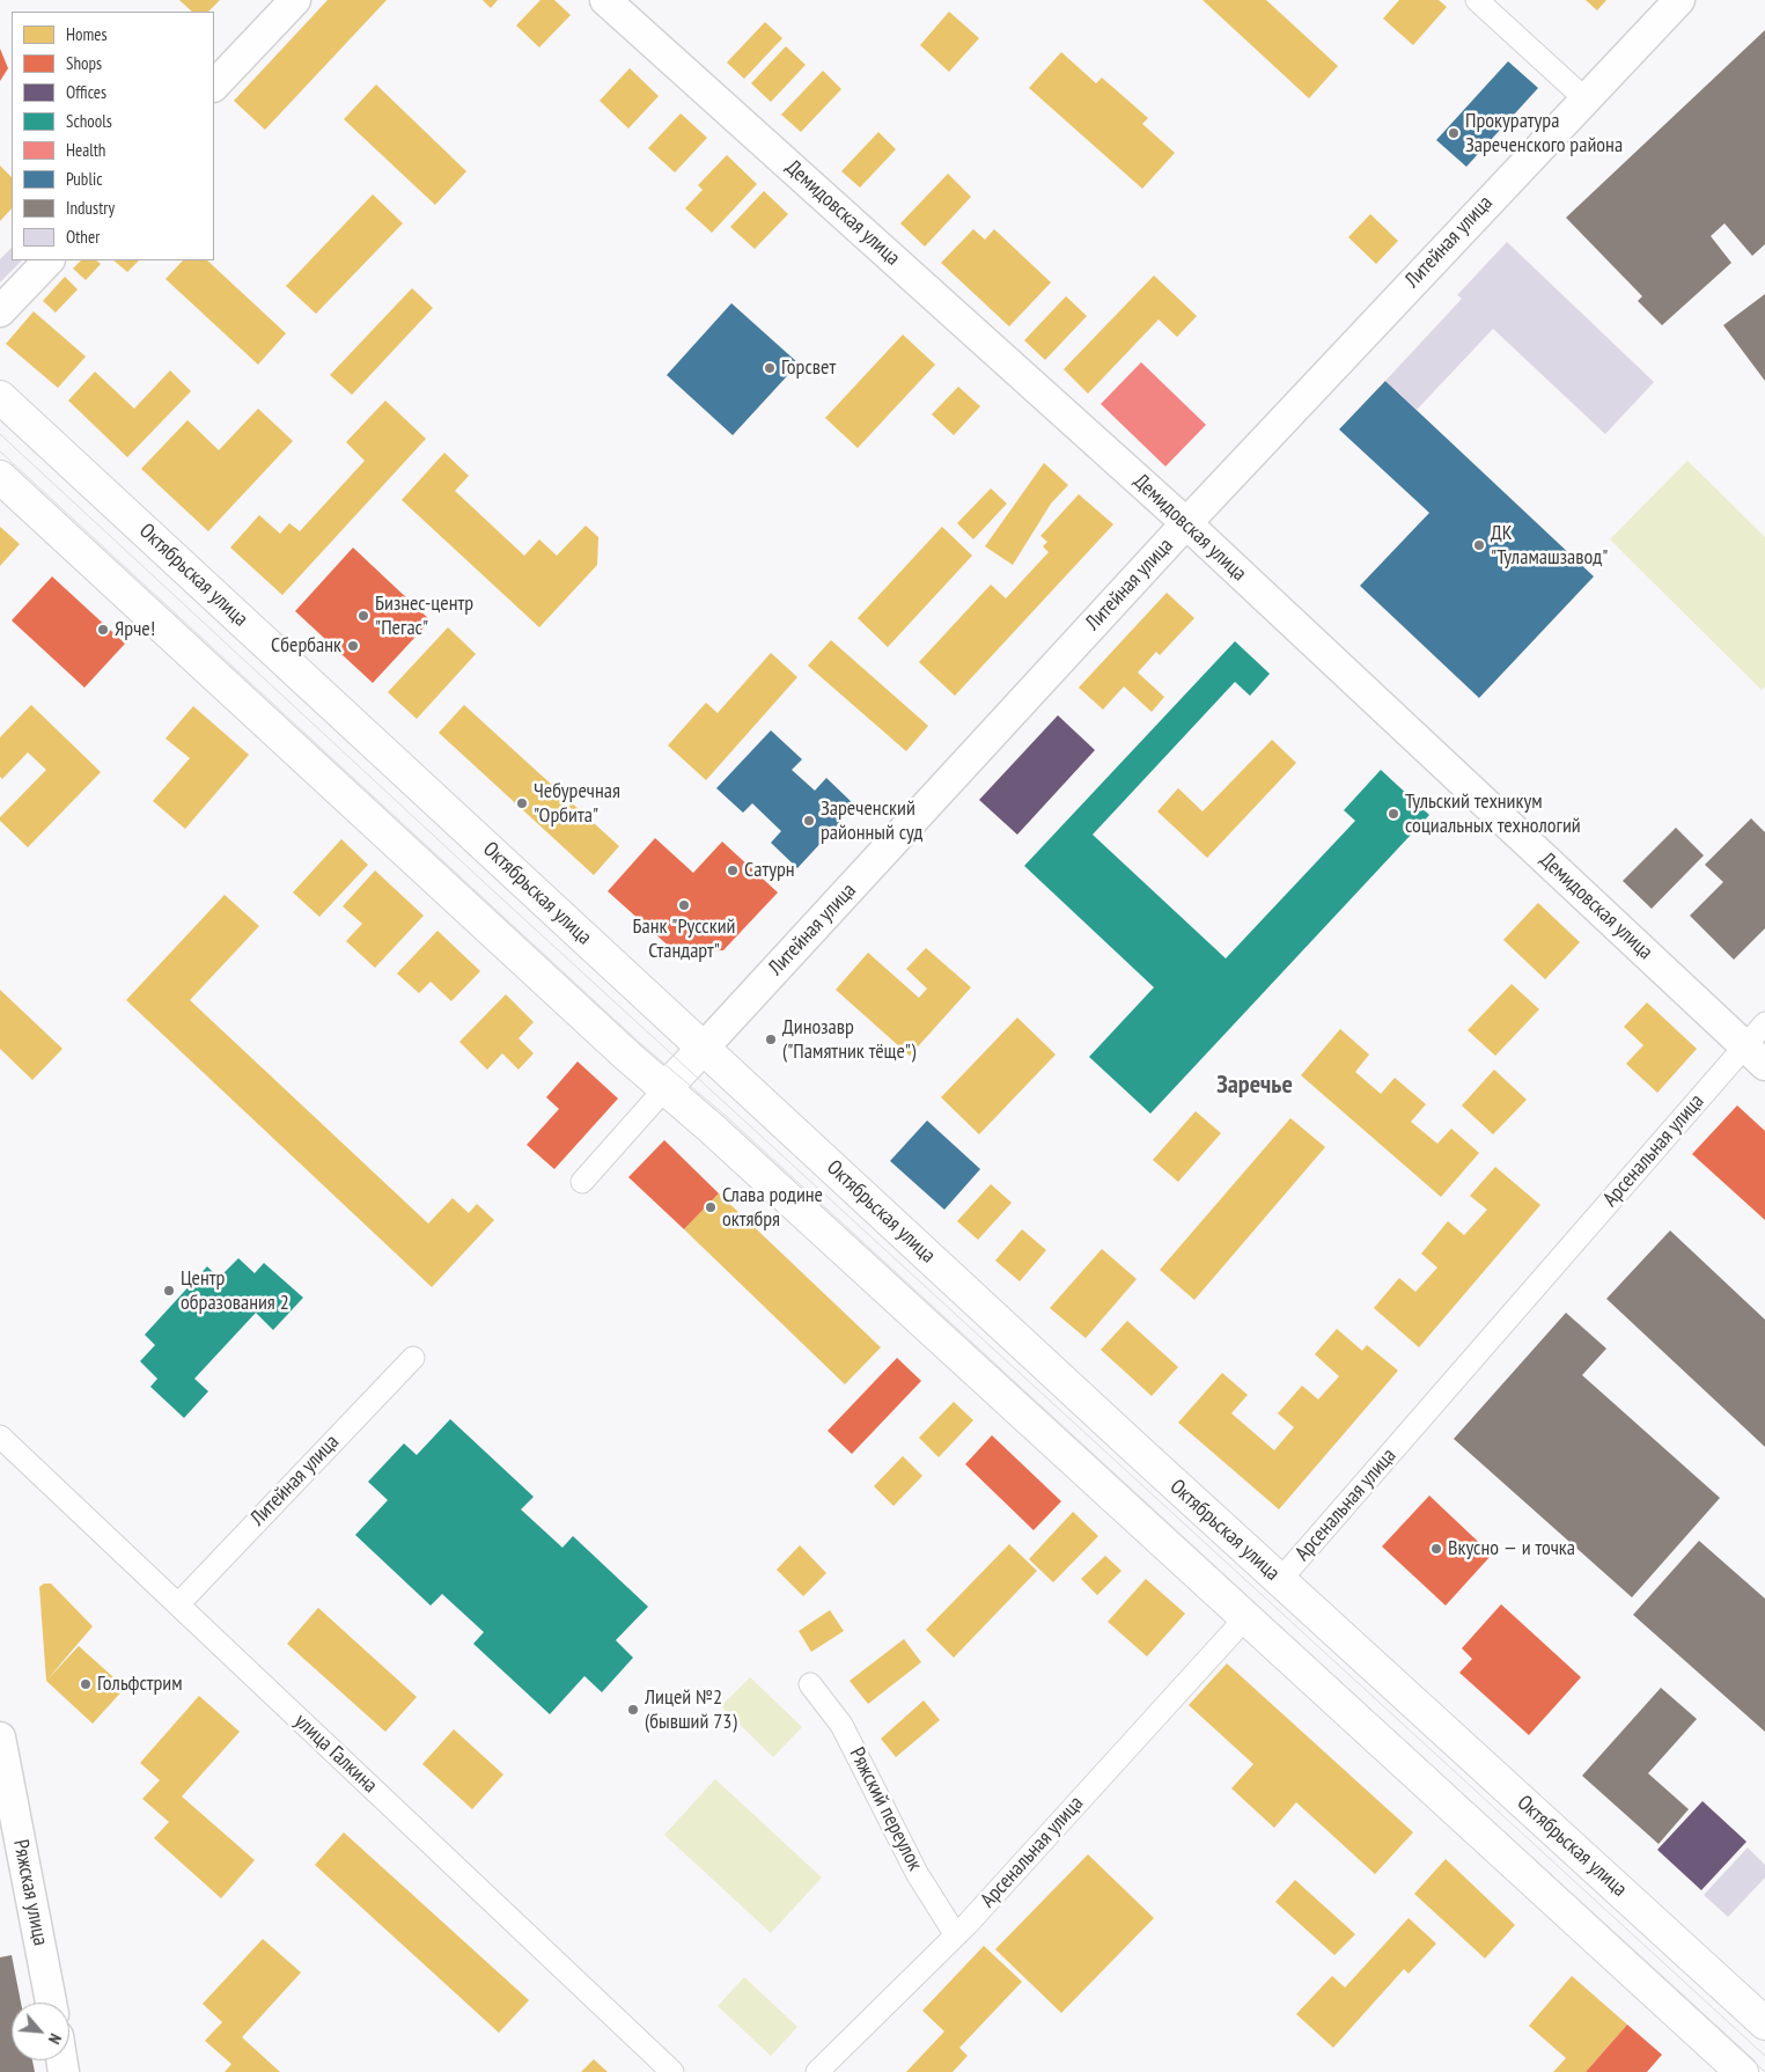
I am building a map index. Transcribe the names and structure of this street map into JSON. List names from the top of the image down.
{
  "streets": {
    "main road": ["Октябрьская улица", "Арсенальная улица"],
    "street": [
      "Демидовская улица",
      "Литейная улица",
      "улица Галкина",
      "Ряжский переулок",
      "Ряжская улица"
    ]
  },
  "crossings": [
    ["Демидовская улица", "Литейная улица"],
    ["Демидовская улица", "Арсенальная улица"],
    ["Литейная улица", "Октябрьская улица"],
    ["Литейная улица", "улица Галкина"],
    ["Октябрьская улица", "Арсенальная улица"],
    ["Арсенальная улица", "Ряжский переулок"]
  ],
  "districts": ["Заречье"],
  "places": [
    "Прокуратура Зареченского района",
    "Горсвет",
    "ДК \"Туламашзавод\"",
    "Бизнес-центр \"Пегас\"",
    "Ярче!",
    "Сбербанк",
    "Чебуречная \"Орбита\"",
    "Тульский техникум социальных технологий",
    "Зареченский районный суд",
    "Сатурн",
    "Банк \"Русский Стандарт\"",
    "Динозавр (\"Памятник тёще\")",
    "Слава родине октября",
    "Центр образования 2",
    "Вкусно — и точка",
    "Гольфстрим",
    "Лицей №2 (бывший 73)"
  ],
  "legend": [
    "Homes",
    "Shops",
    "Offices",
    "Schools",
    "Health",
    "Public",
    "Industry",
    "Other"
  ],
  "north": "bottom right"
}
